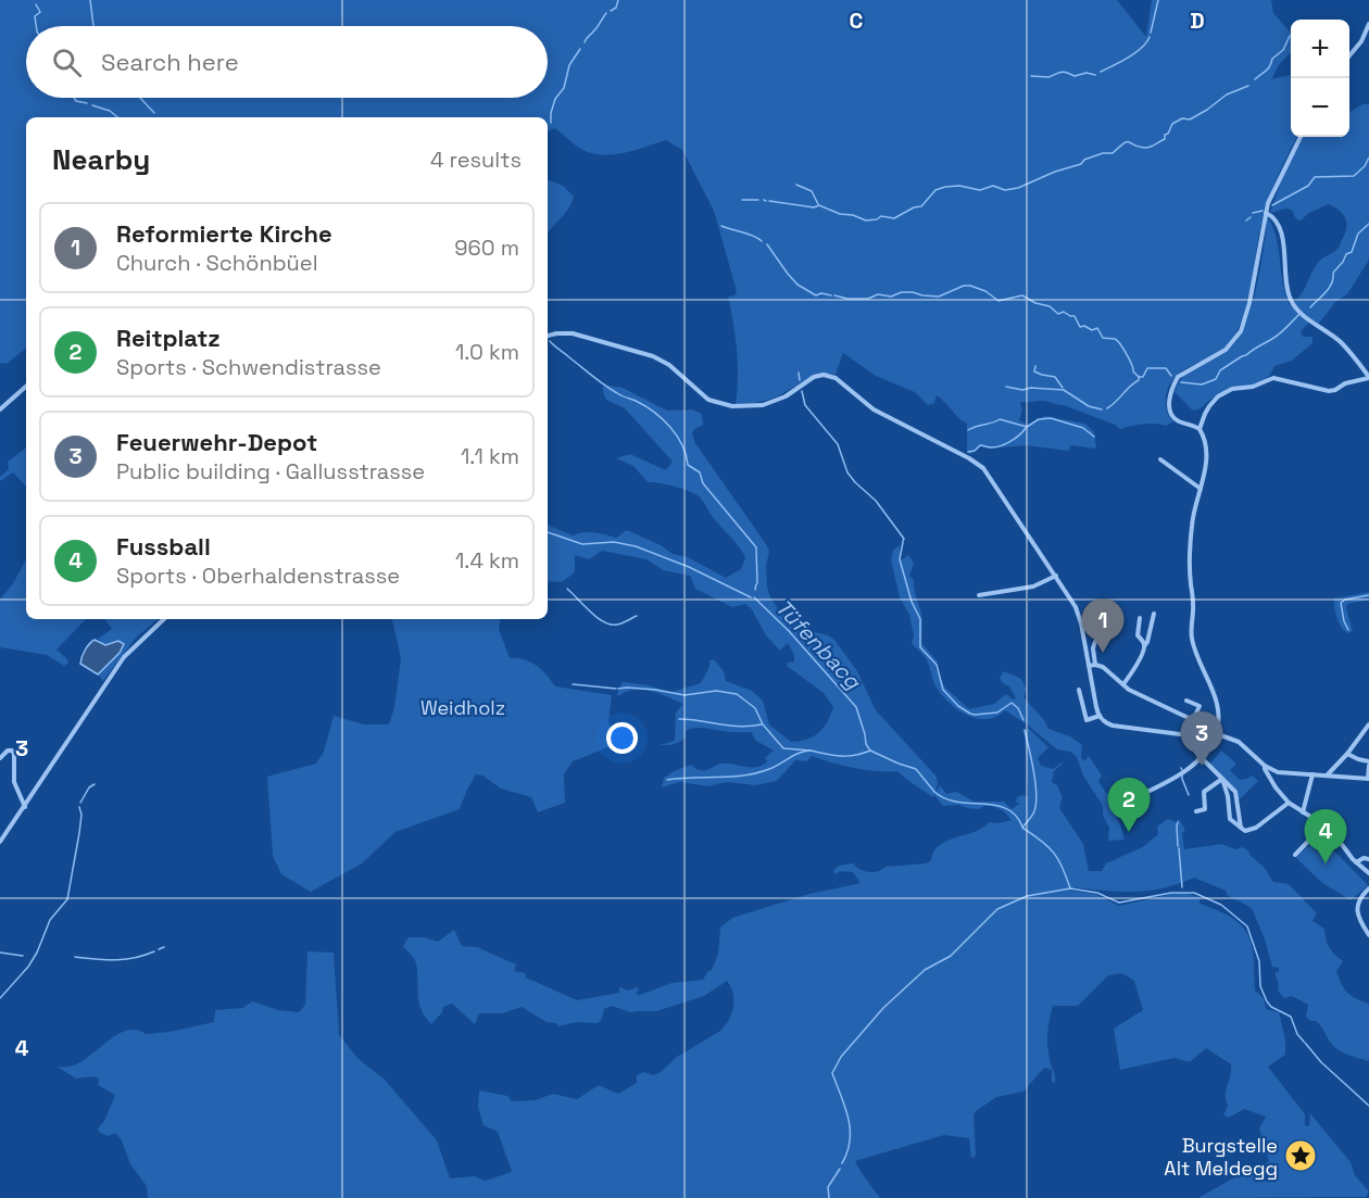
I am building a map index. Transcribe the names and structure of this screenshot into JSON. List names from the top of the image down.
{
  "water": ["Tüfenbacg"],
  "parks": ["Weidholz"],
  "places": {
    "place": ["Burgstelle Alt Meldegg"]
  },
  "page": {
    "map_buttons": ["+", "−"],
    "search": "Search here",
    "heading": ["Nearby", "4 results"],
    "list": [
      {
        "mark": "1",
        "name": "Reformierte Kirche",
        "note": "Church · Schönbüel",
        "value": "960 m"
      },
      {
        "mark": "2",
        "name": "Reitplatz",
        "note": "Sports · Schwendistrasse",
        "value": "1.0 km"
      },
      {
        "mark": "3",
        "name": "Feuerwehr-Depot",
        "note": "Public building · Gallusstrasse",
        "value": "1.1 km"
      },
      {
        "mark": "4",
        "name": "Fussball",
        "note": "Sports · Oberhaldenstrasse",
        "value": "1.4 km"
      }
    ],
    "pins": [
      "1",
      "3",
      "2",
      "4"
    ]
  },
  "grid": {
    "columns": ["C", "D"],
    "rows": ["3", "4"]
  }
}
